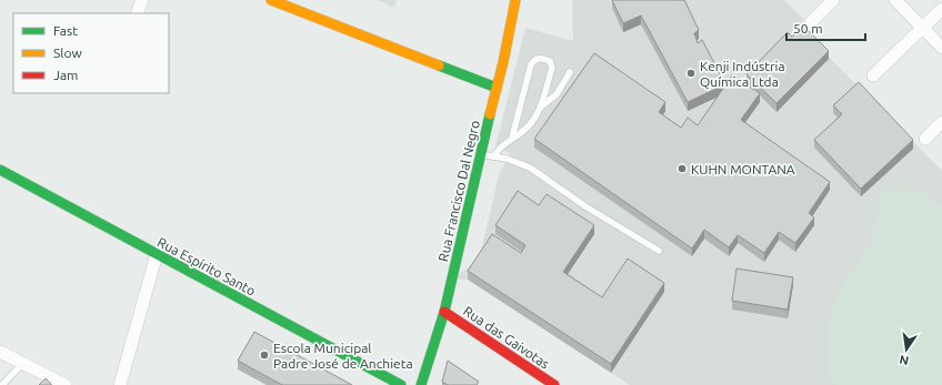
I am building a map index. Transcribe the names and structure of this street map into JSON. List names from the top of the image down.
{
  "streets": {
    "street": ["Rua Francisco Dal Negro", "Rua Espírito Santo", "Rua das Gaivotas"]
  },
  "crossings": [
    ["Rua Francisco Dal Negro", "Rua das Gaivotas"]
  ],
  "places": ["Kenji Indústria Química Ltda", "KUHN MONTANA", "Escola Municipal Padre José de Anchieta"],
  "legend": ["Fast", "Slow", "Jam"],
  "scale_bar": "50 m",
  "north": "bottom"
}
